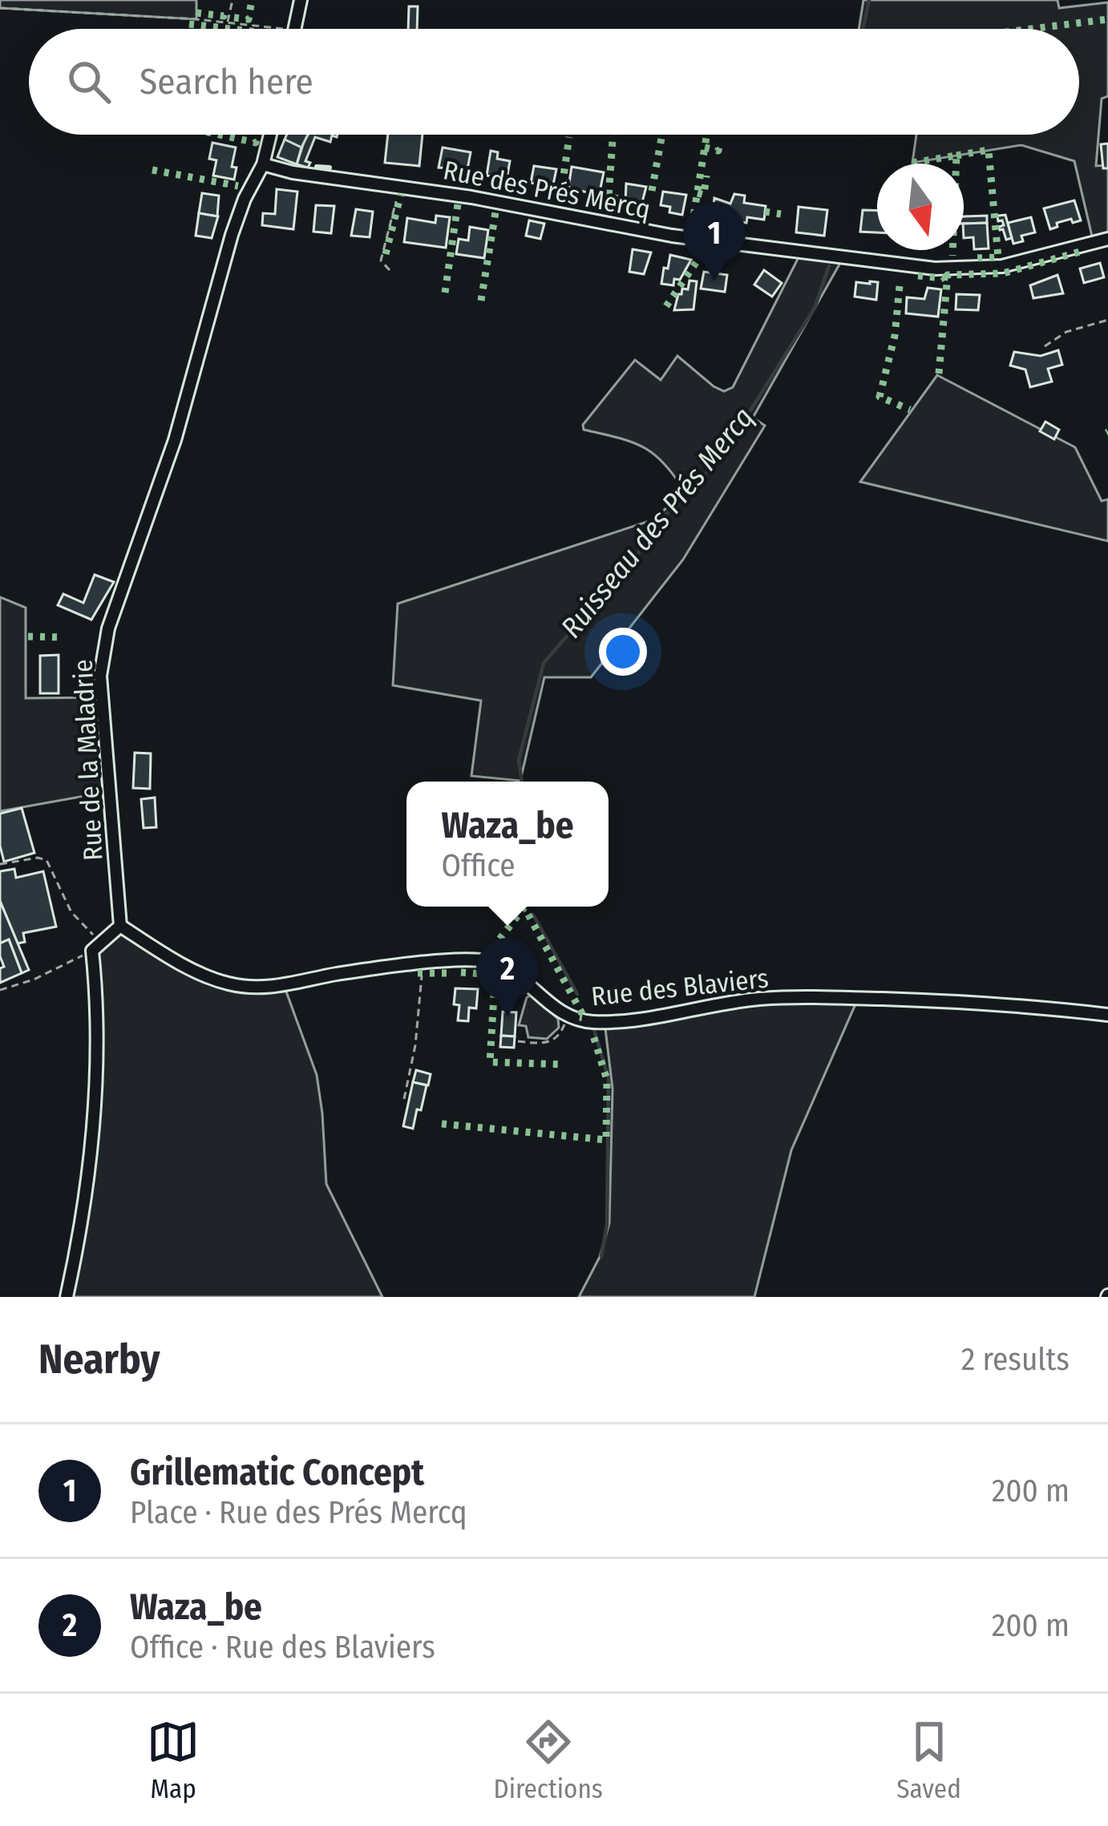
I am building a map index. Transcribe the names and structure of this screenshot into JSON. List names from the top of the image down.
{
  "streets": {
    "street": ["Rue des Prés Mercq", "Rue de la Maladrie", "Rue des Blaviers"]
  },
  "crossings": [
    ["Rue des Prés Mercq", "Rue de la Maladrie"],
    ["Rue de la Maladrie", "Rue des Blaviers"]
  ],
  "water": ["Ruisseau des Prés Mercq"],
  "north": "bottom",
  "page": {
    "search": "Search here",
    "pins": ["1", "2"],
    "popup": ["Waza_be", "Office"],
    "heading": ["Nearby", "2 results"],
    "list": [
      {
        "mark": "1",
        "name": "Grillematic Concept",
        "note": "Place · Rue des Prés Mercq",
        "value": "200 m"
      },
      {
        "mark": "2",
        "name": "Waza_be",
        "note": "Office · Rue des Blaviers",
        "value": "200 m"
      }
    ],
    "nav": ["Map", "Directions", "Saved"]
  }
}
